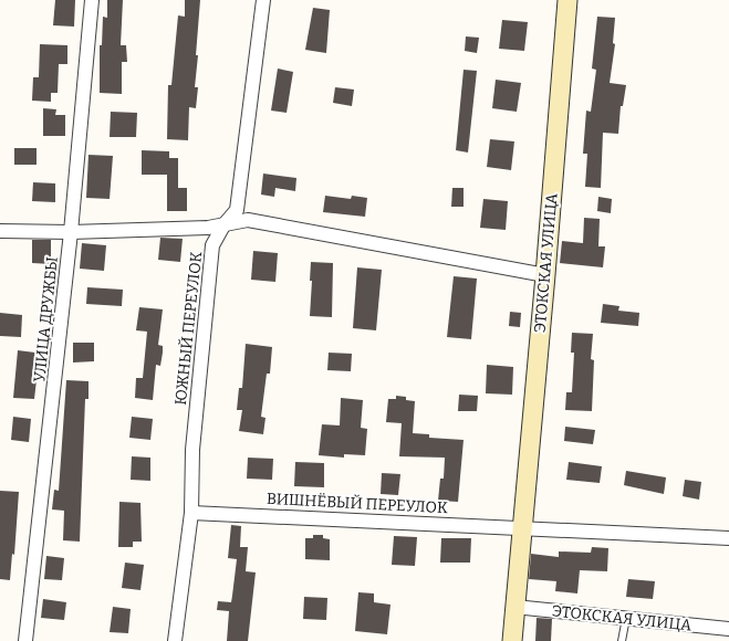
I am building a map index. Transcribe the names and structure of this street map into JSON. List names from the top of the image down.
{
  "streets": {
    "main road": ["ЭТОКСКАЯ УЛИЦА"],
    "street": ["УЛИЦА ДРУЖБЫ", "ЮЖНЫЙ ПЕРЕУЛОК", "ВИШНЁВЫЙ ПЕРЕУЛОК"]
  },
  "crossings": [
    ["ЭТОКСКАЯ УЛИЦА", "ВИШНЁВЫЙ ПЕРЕУЛОК"],
    ["ЮЖНЫЙ ПЕРЕУЛОК", "ВИШНЁВЫЙ ПЕРЕУЛОК"]
  ]
}
